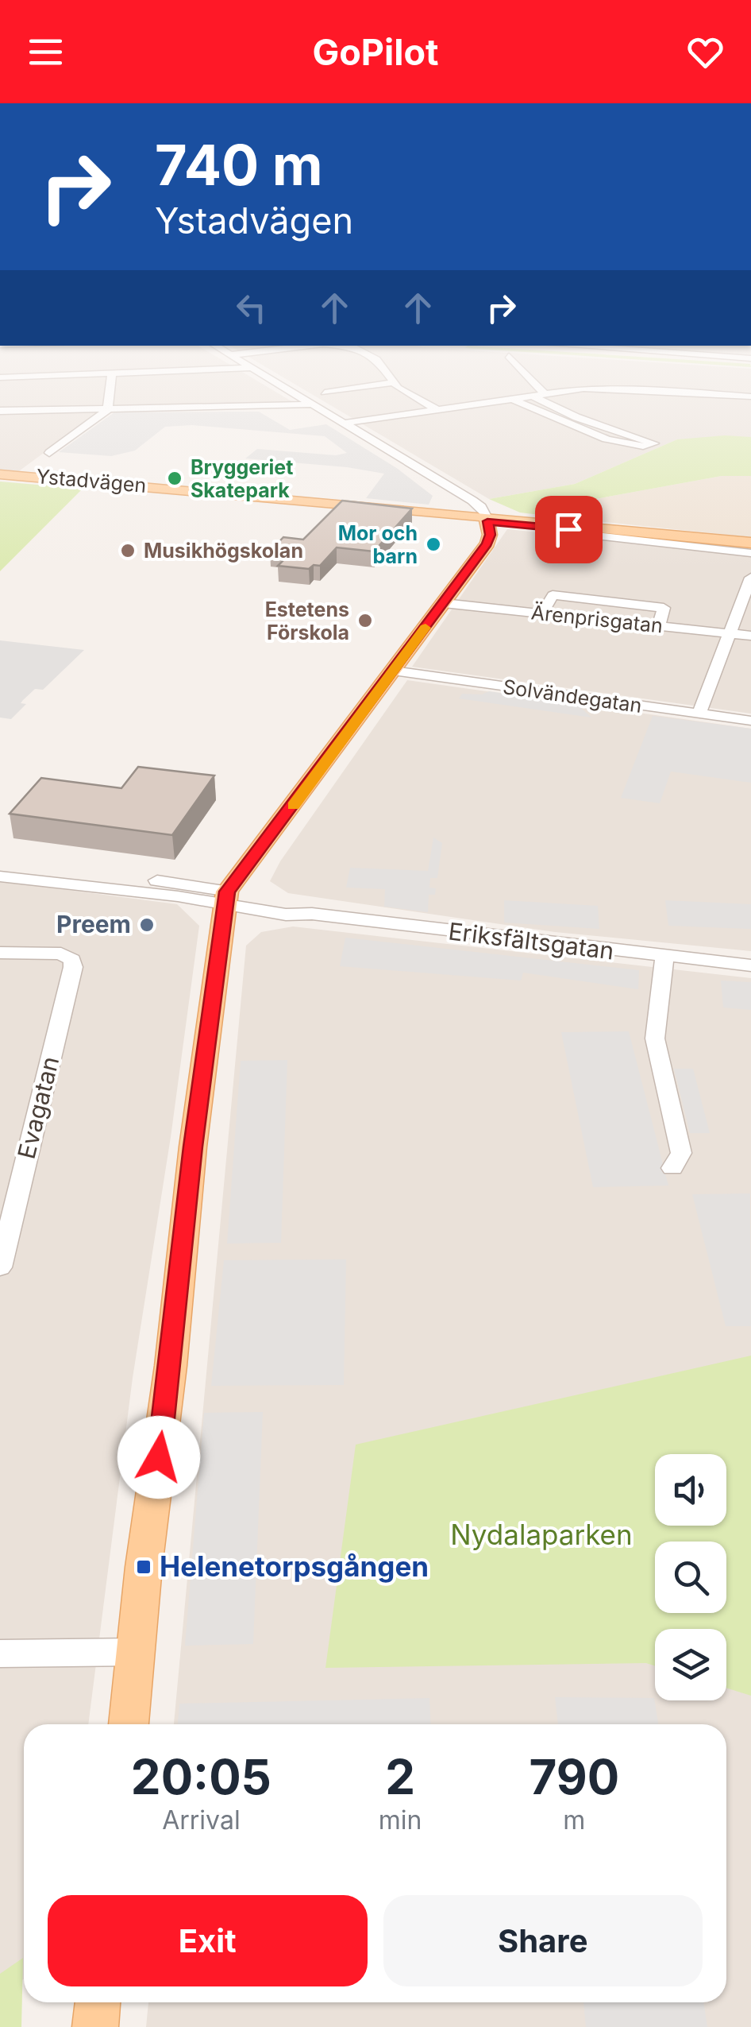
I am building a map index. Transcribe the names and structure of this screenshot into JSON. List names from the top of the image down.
{
  "streets": {
    "main road": ["Ystadvägen"],
    "street": [
      "Ärenprisgatan",
      "Solvändegatan",
      "Eriksfältsgatan",
      "Evagatan"
    ]
  },
  "parks": ["Nydalaparken"],
  "places": {
    "other": [
      "Bryggeriet Skatepark",
      "Mor och barn",
      "Musikhögskolan",
      "Estetens Förskola",
      "Preem"
    ],
    "transit": ["Helenetorpsgången"]
  },
  "page": {
    "header": "GoPilot",
    "turn": ["740 m", "Ystadvägen"],
    "eta": [
      "20:05",
      "Arrival",
      "2",
      "min",
      "790",
      "m"
    ],
    "buttons": ["Exit", "Share"]
  }
}
